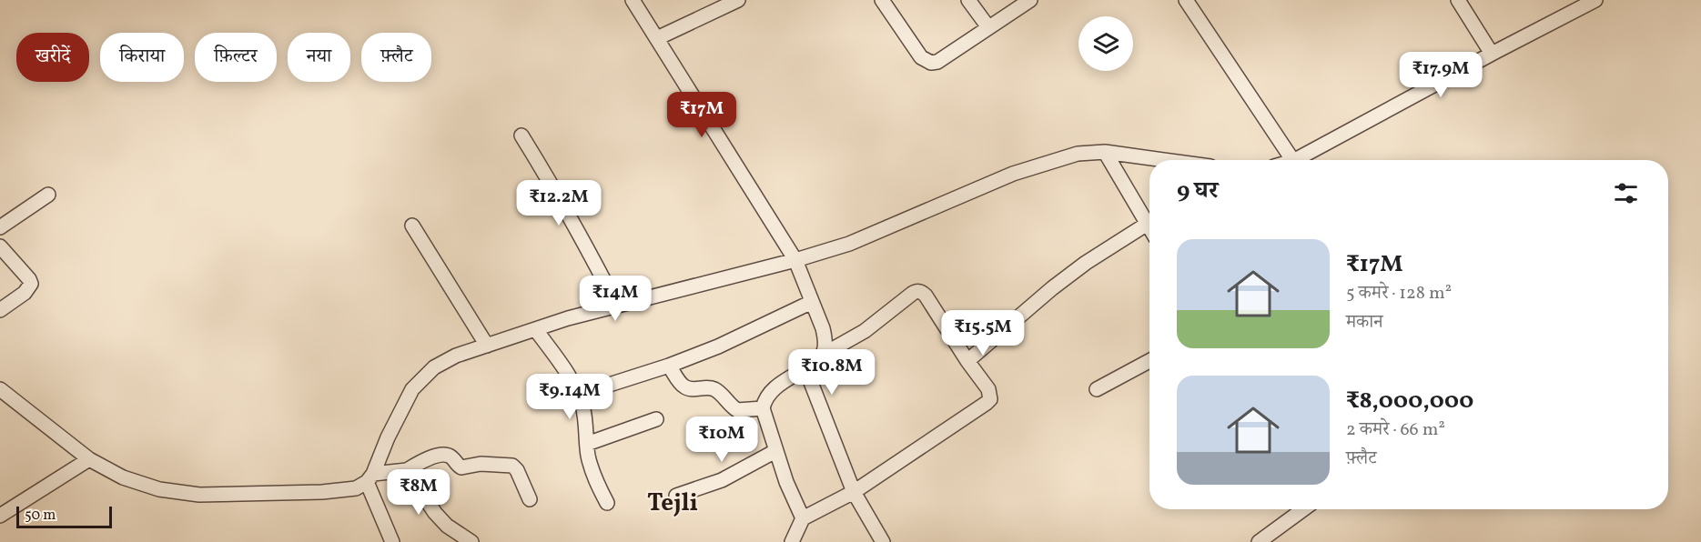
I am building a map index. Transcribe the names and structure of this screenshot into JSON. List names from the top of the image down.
{
  "districts": ["Tejli"],
  "scale_bar": "50 m",
  "page": {
    "chip": [
      "खरीदें",
      "किराया",
      "फ़िल्टर",
      "नया",
      "फ़्लैट"
    ],
    "price": [
      "₹17.9M",
      "₹17M",
      "₹12.2M",
      "₹14M",
      "₹15.5M",
      "₹10.8M",
      "₹9.14M",
      "₹10M",
      "₹8M"
    ],
    "heading": "9 घर",
    "list": [
      {
        "name": "₹17M",
        "note": "5 कमरे · 128 m² · मकान"
      },
      {
        "name": "₹8,000,000",
        "note": "2 कमरे · 66 m² · फ़्लैट"
      }
    ],
    "scale": "50 m"
  }
}
